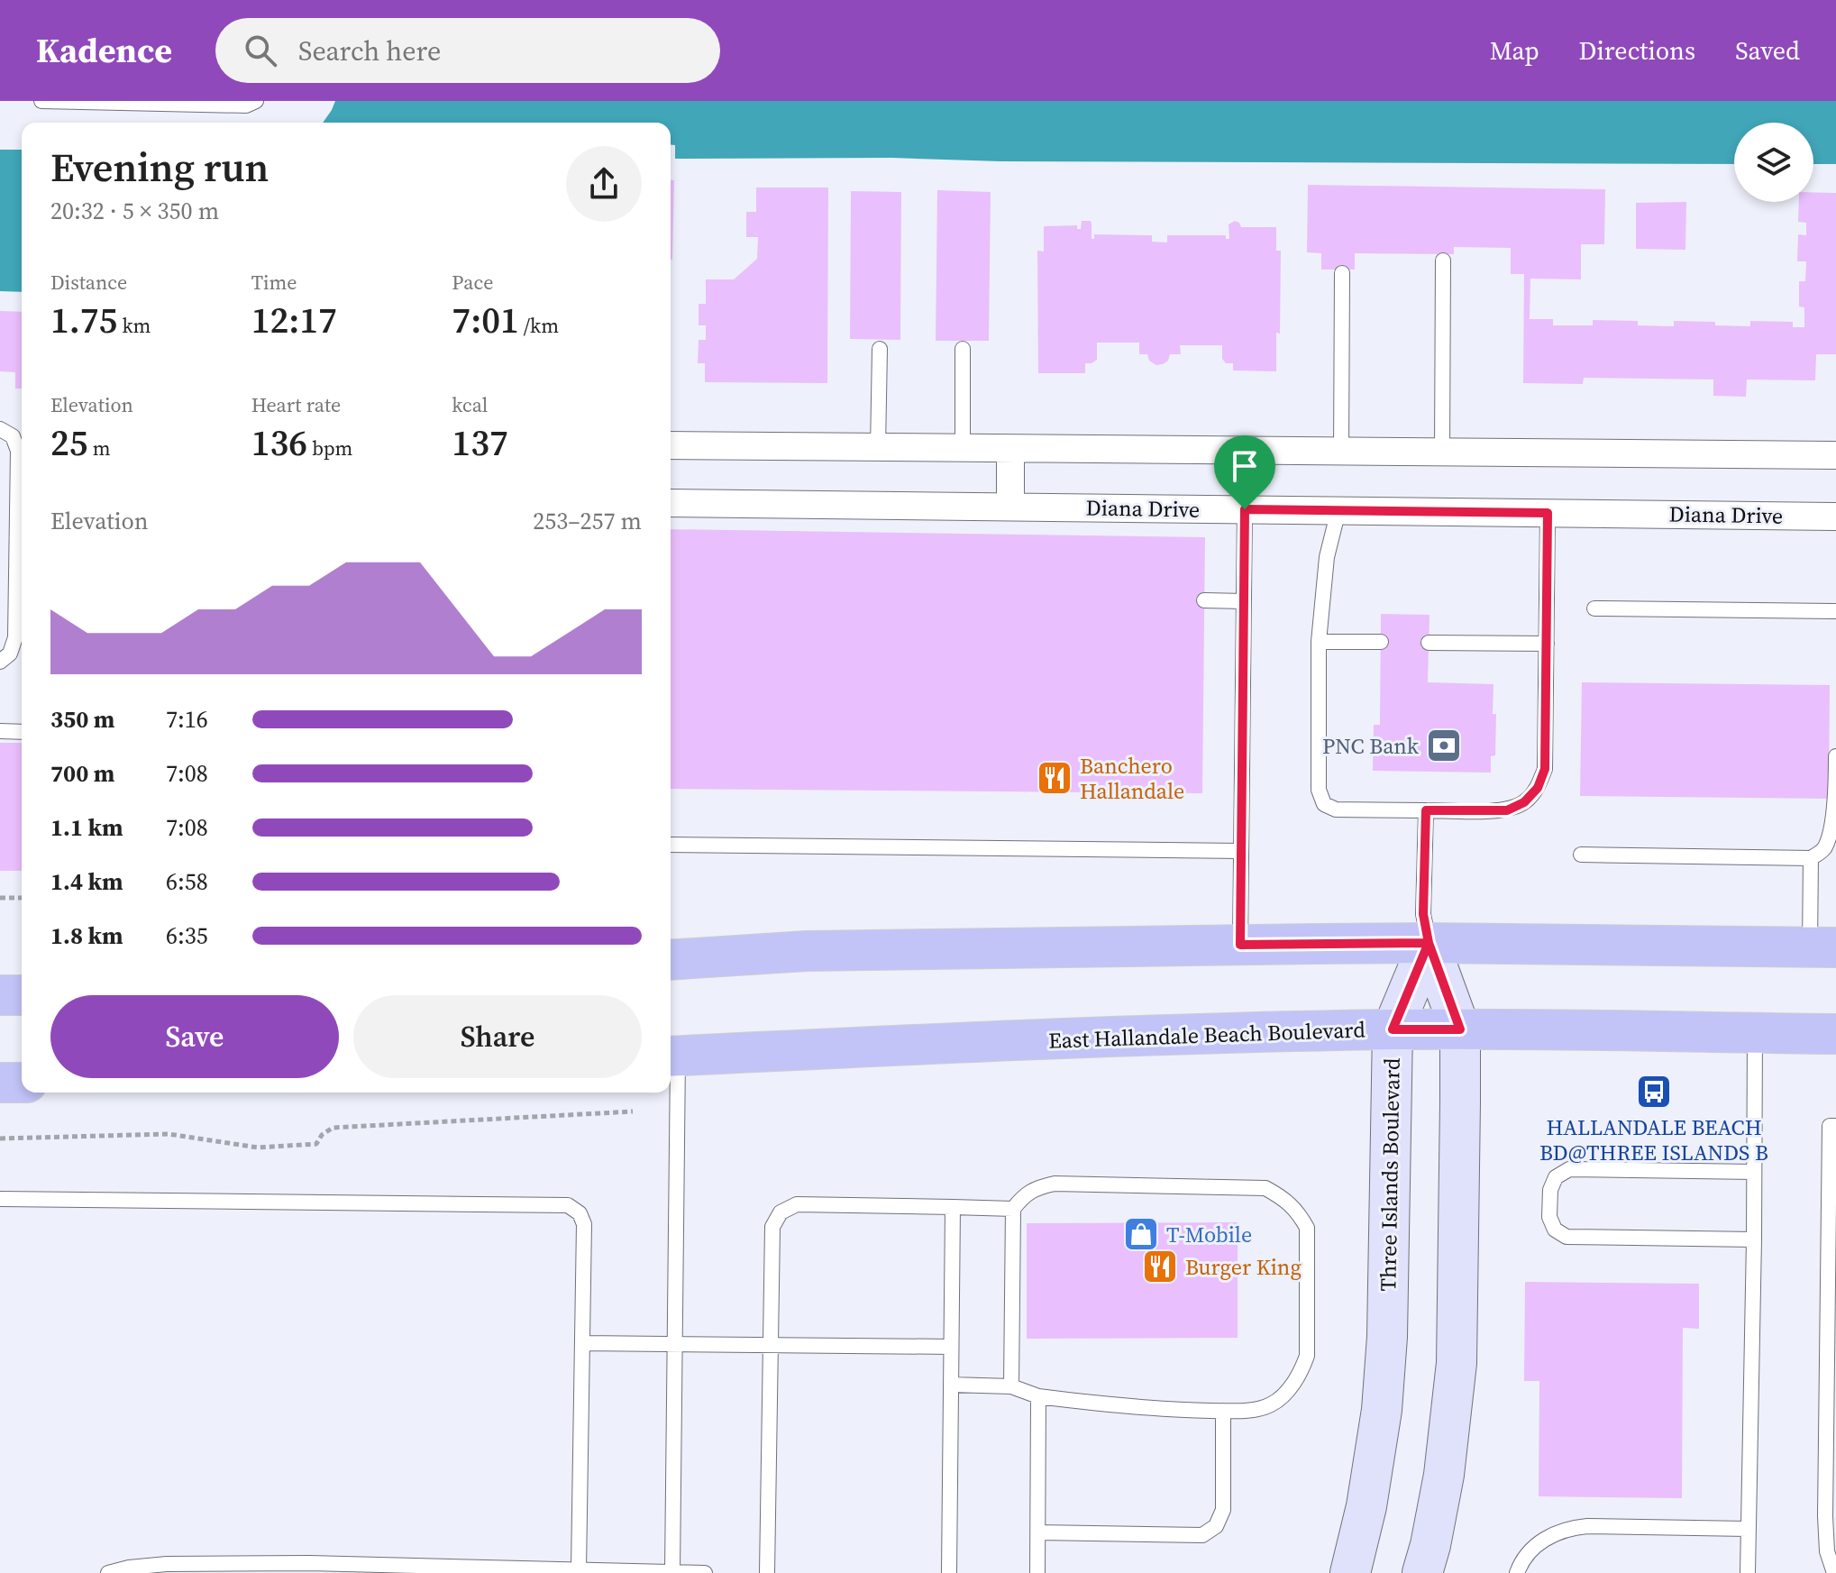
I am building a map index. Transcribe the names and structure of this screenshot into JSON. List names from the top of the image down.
{
  "streets": {
    "main road": ["East Hallandale Beach Boulevard"],
    "street": ["Diana Drive", "Three Islands Boulevard"]
  },
  "crossings": [
    ["East Hallandale Beach Boulevard", "Three Islands Boulevard"]
  ],
  "places": {
    "bank": ["PNC Bank"],
    "restaurant": ["Banchero Hallandale", "Burger King"],
    "bus stop": ["HALLANDALE BEACH BD@THREE ISLANDS B"],
    "shop": ["T-Mobile"]
  },
  "page": {
    "header": "Kadence",
    "search": "Search here",
    "nav": ["Map", "Directions", "Saved"],
    "heading": ["Evening run", "20:32 · 5 × 350 m"],
    "stats": [
      ["Distance", "1.75 km"],
      ["Time", "12:17"],
      ["Pace", "7:01 /km"],
      ["Elevation", "25 m"],
      ["Heart rate", "136 bpm"],
      ["kcal", "137"]
    ],
    "chart": ["Elevation", "253–257 m"],
    "list": [
      {
        "name": "350 m",
        "note": "7:16"
      },
      {
        "name": "700 m",
        "note": "7:08"
      },
      {
        "name": "1.1 km",
        "note": "7:08"
      },
      {
        "name": "1.4 km",
        "note": "6:58"
      },
      {
        "name": "1.8 km",
        "note": "6:35"
      }
    ],
    "buttons": ["Save", "Share"]
  }
}
